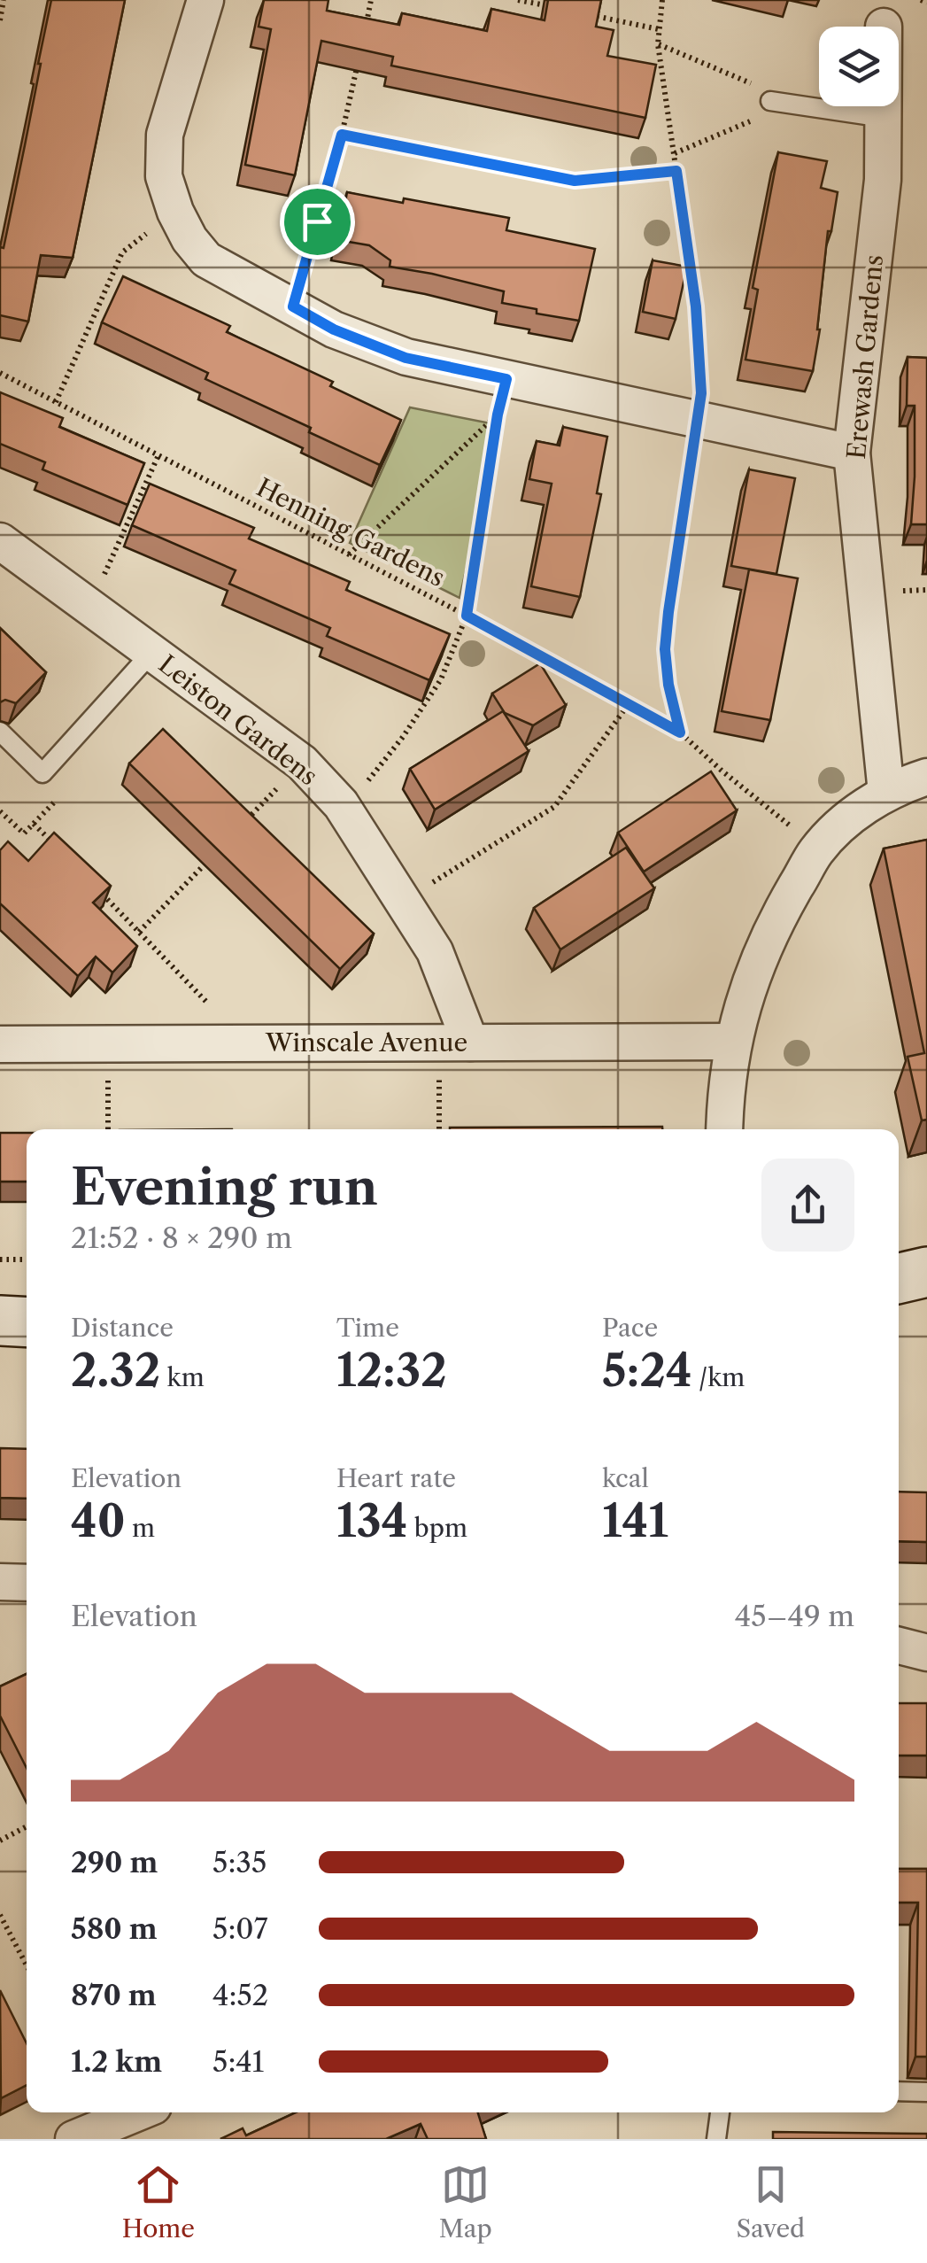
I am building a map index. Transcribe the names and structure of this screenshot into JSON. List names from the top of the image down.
{
  "streets": {
    "street": ["Erewash Gardens", "Leiston Gardens", "Winscale Avenue"],
    "path": ["Henning Gardens"]
  },
  "crossings": [
    ["Leiston Gardens", "Winscale Avenue"]
  ],
  "page": {
    "heading": ["Evening run", "21:52 · 8 × 290 m"],
    "stats": [
      ["Distance", "2.32 km"],
      ["Time", "12:32"],
      ["Pace", "5:24 /km"],
      ["Elevation", "40 m"],
      ["Heart rate", "134 bpm"],
      ["kcal", "141"]
    ],
    "chart": ["Elevation", "45–49 m"],
    "list": [
      {
        "name": "290 m",
        "note": "5:35"
      },
      {
        "name": "580 m",
        "note": "5:07"
      },
      {
        "name": "870 m",
        "note": "4:52"
      },
      {
        "name": "1.2 km",
        "note": "5:41"
      }
    ],
    "tabs": ["Home", "Map", "Saved"]
  }
}
